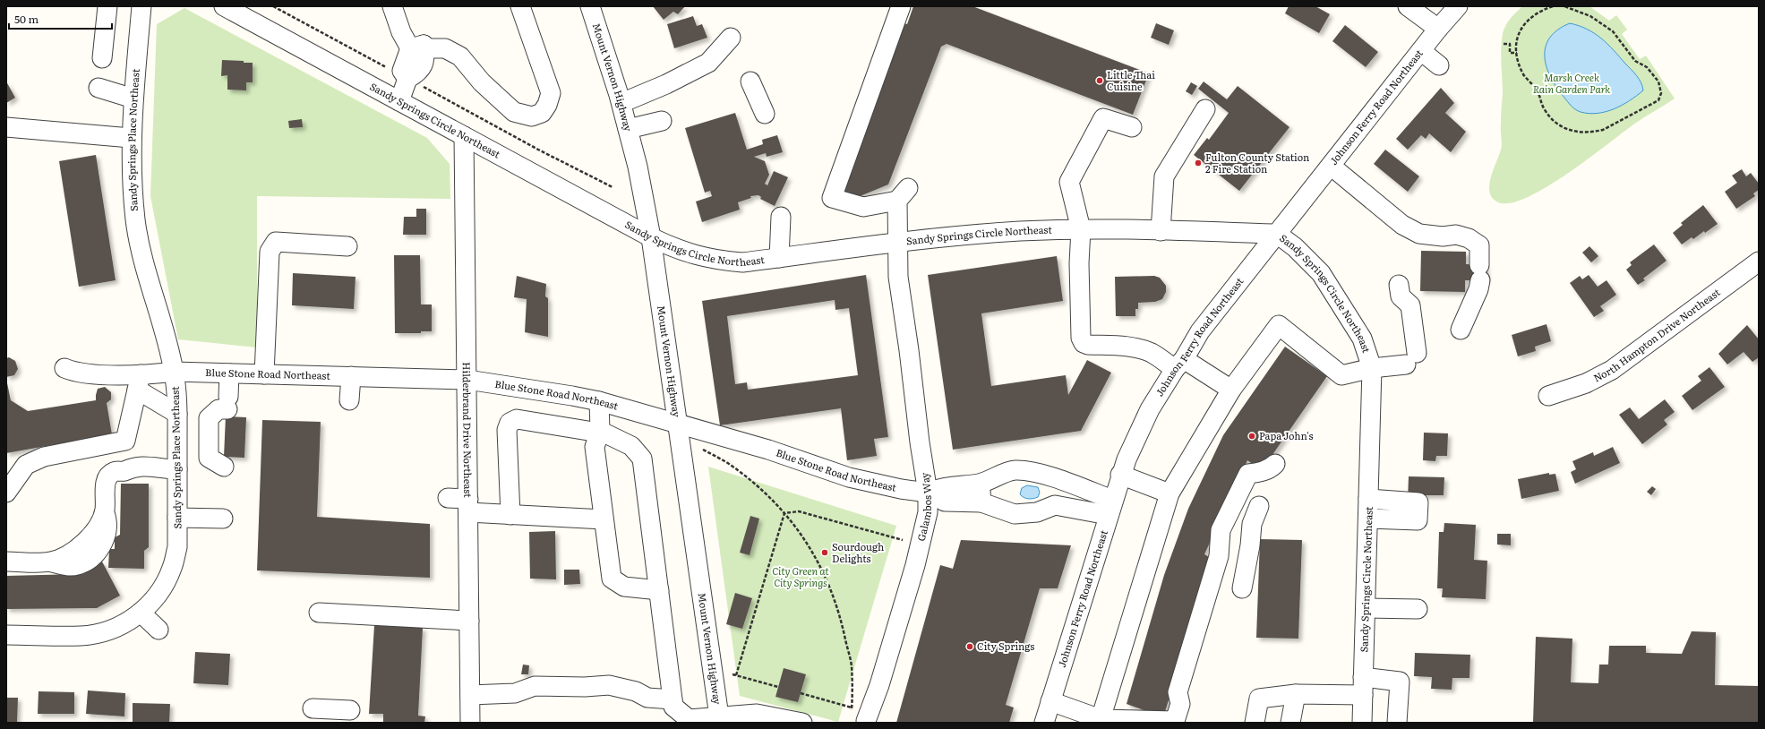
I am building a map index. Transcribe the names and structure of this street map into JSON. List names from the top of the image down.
{
  "streets": {
    "street": [
      "Mount Vernon Highway",
      "Johnson Ferry Road Northeast",
      "Sandy Springs Circle Northeast",
      "Sandy Springs Place Northeast",
      "North Hampton Drive Northeast",
      "Blue Stone Road Northeast",
      "Hilderbrand Drive Northeast",
      "Galambos Way"
    ]
  },
  "crossings": [
    ["Mount Vernon Highway", "Sandy Springs Circle Northeast"],
    ["Mount Vernon Highway", "Blue Stone Road Northeast"],
    ["Johnson Ferry Road Northeast", "Sandy Springs Circle Northeast"],
    ["Johnson Ferry Road Northeast", "Blue Stone Road Northeast"],
    ["Sandy Springs Circle Northeast", "Hilderbrand Drive Northeast"],
    ["Sandy Springs Circle Northeast", "Galambos Way"],
    ["Sandy Springs Place Northeast", "Blue Stone Road Northeast"],
    ["Blue Stone Road Northeast", "Hilderbrand Drive Northeast"],
    ["Blue Stone Road Northeast", "Galambos Way"]
  ],
  "parks": ["Marsh Creek Rain Garden Park", "City Green at City Springs"],
  "places": [
    "Little Thai Cuisine",
    "Fulton County Station 2 Fire Station",
    "Papa John's",
    "Sourdough Delights",
    "City Springs"
  ],
  "scale_bar": "50 m"
}
